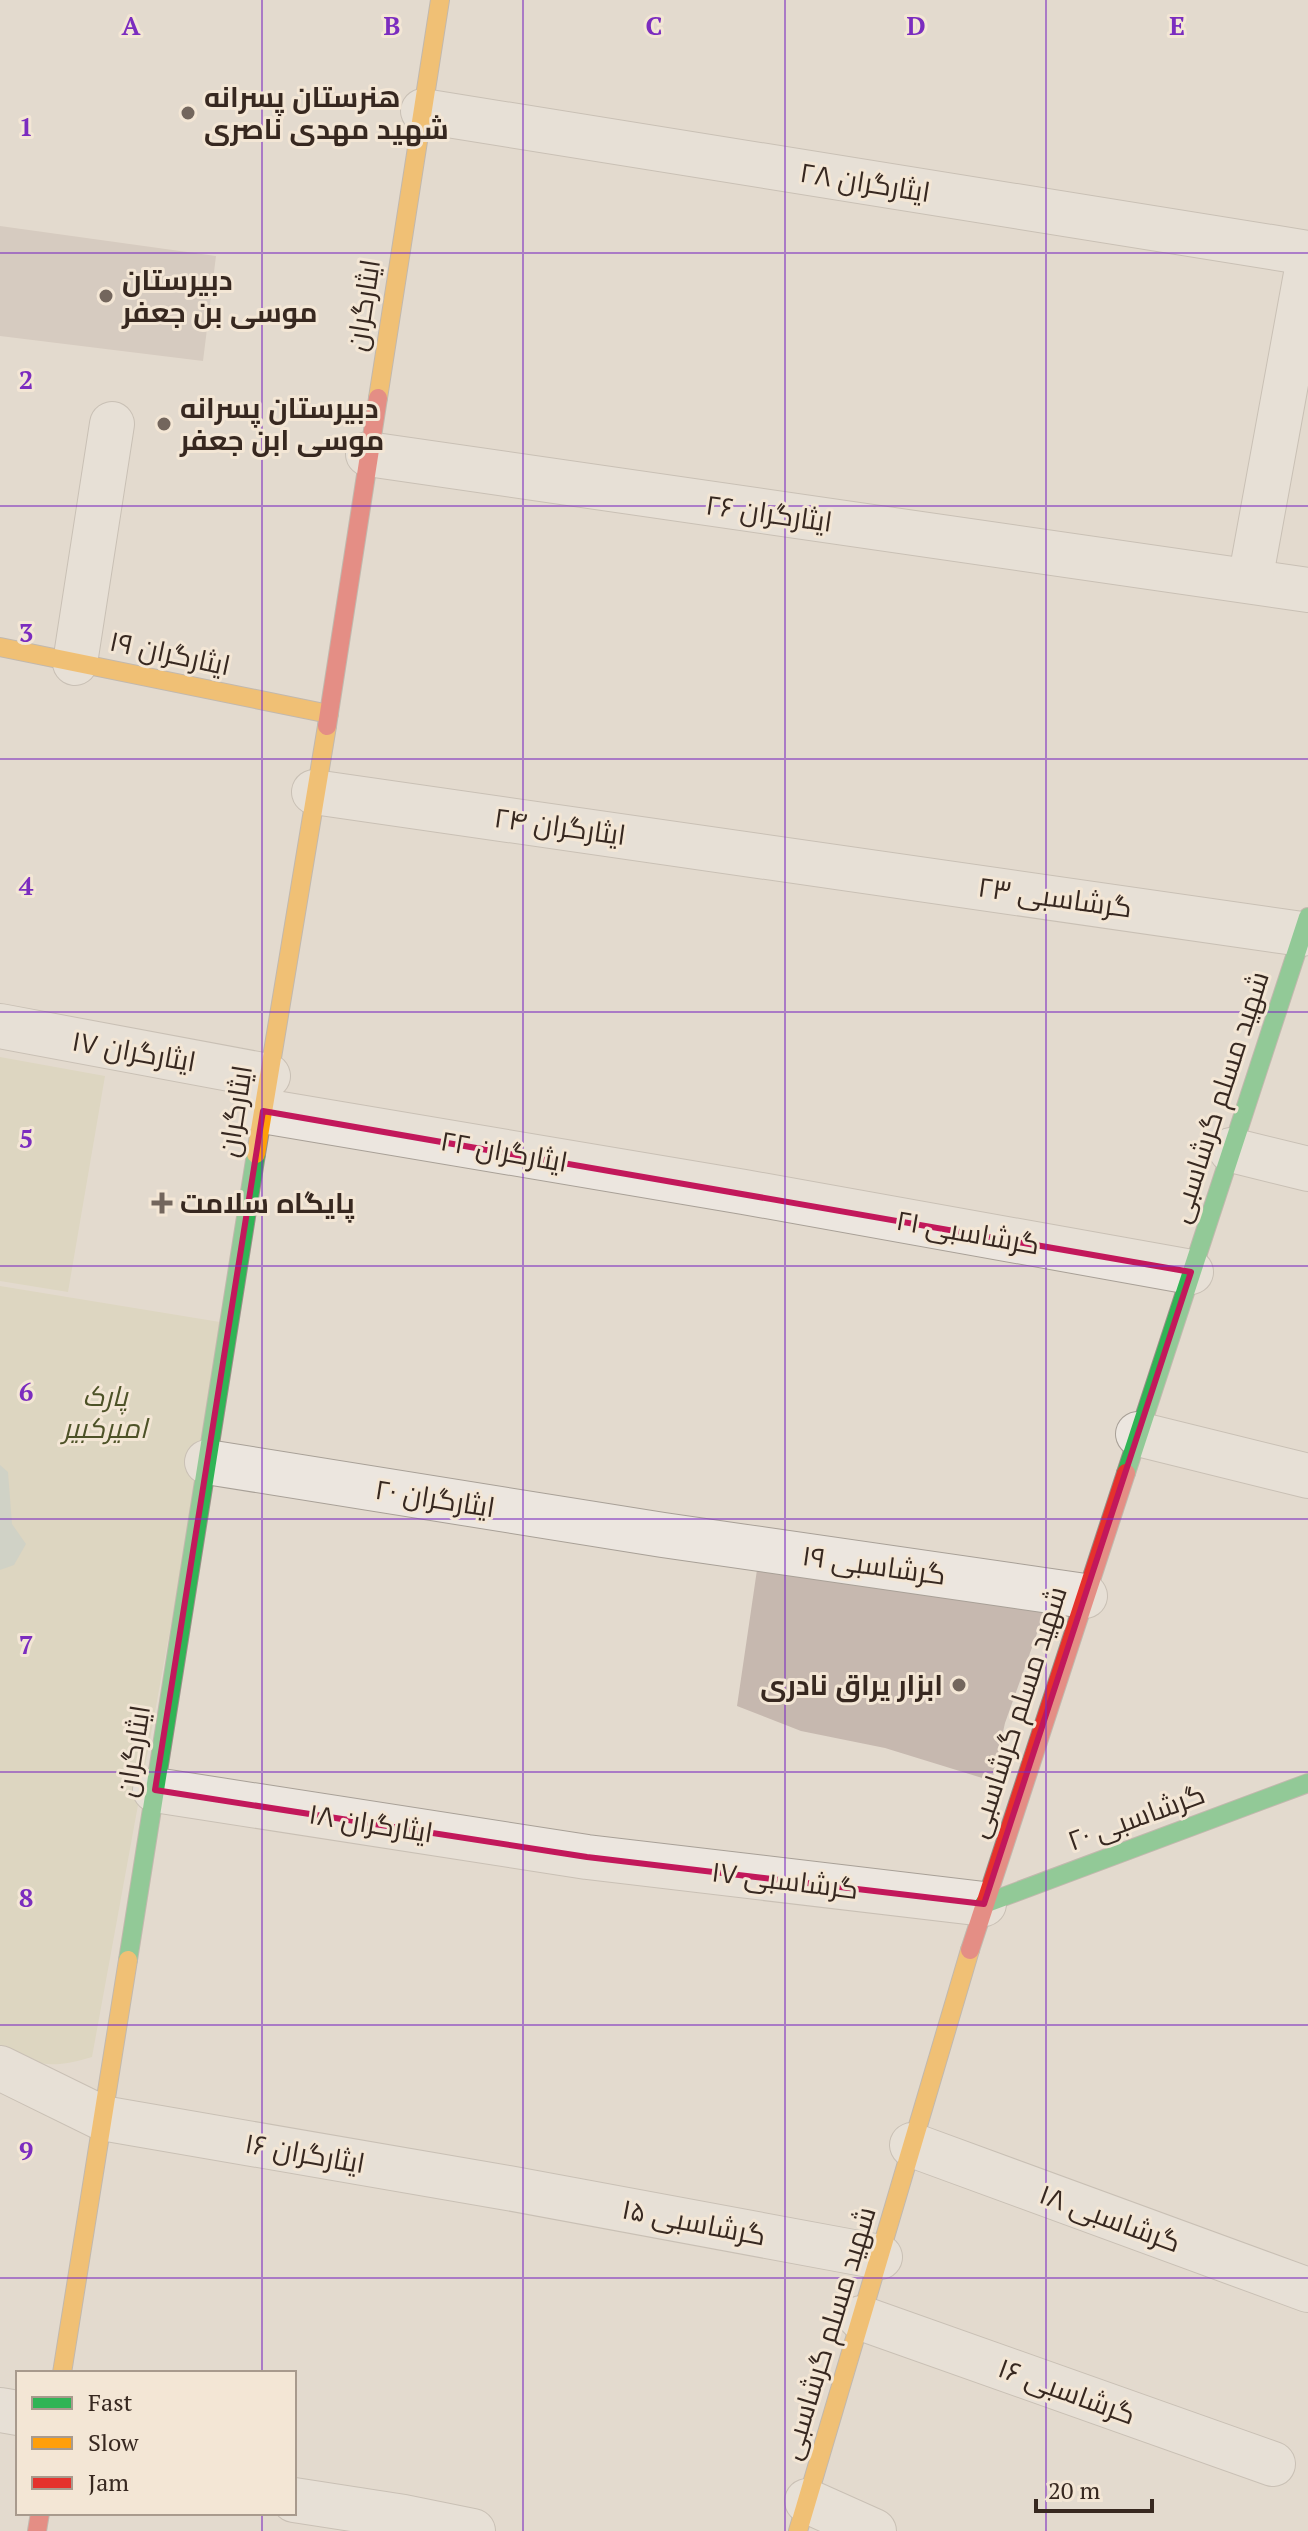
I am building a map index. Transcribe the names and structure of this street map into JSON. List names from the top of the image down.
{
  "streets": {
    "street": [
      "ایثارگران ۲۸",
      "ایثارگران",
      "ایثارگران ۲۶",
      "ایثارگران ۱۹",
      "ایثارگران ۲۴",
      "گرشاسبی ۲۳",
      "ایثارگران ۱۷",
      "شهید مسلم گرشاسبی",
      "ایثارگران ۲۲",
      "گرشاسبی ۲۱",
      "ایثارگران ۲۰",
      "گرشاسبی ۱۹",
      "گرشاسبی ۲۰",
      "ایثارگران ۱۸",
      "گرشاسبی ۱۷",
      "ایثارگران ۱۶",
      "گرشاسبی ۱۸",
      "گرشاسبی ۱۵",
      "گرشاسبی ۱۶"
    ]
  },
  "crossings": [
    ["ایثارگران ۲۸", "ایثارگران"],
    ["ایثارگران", "ایثارگران ۲۶"],
    ["ایثارگران", "ایثارگران ۱۹"],
    ["ایثارگران", "ایثارگران ۲۴"],
    ["ایثارگران", "ایثارگران ۱۷"],
    ["ایثارگران", "ایثارگران ۲۲"],
    ["ایثارگران", "ایثارگران ۲۰"],
    ["ایثارگران", "ایثارگران ۱۸"],
    ["ایثارگران", "ایثارگران ۱۶"],
    ["ایثارگران ۲۴", "گرشاسبی ۲۳"],
    ["گرشاسبی ۲۳", "شهید مسلم گرشاسبی"],
    ["ایثارگران ۱۷", "ایثارگران ۲۲"],
    ["شهید مسلم گرشاسبی", "گرشاسبی ۲۱"],
    ["شهید مسلم گرشاسبی", "گرشاسبی ۱۹"],
    ["شهید مسلم گرشاسبی", "گرشاسبی ۲۰"],
    ["شهید مسلم گرشاسبی", "گرشاسبی ۱۷"],
    ["شهید مسلم گرشاسبی", "گرشاسبی ۱۸"],
    ["شهید مسلم گرشاسبی", "گرشاسبی ۱۵"],
    ["شهید مسلم گرشاسبی", "گرشاسبی ۱۶"],
    ["ایثارگران ۲۲", "گرشاسبی ۲۱"],
    ["ایثارگران ۲۰", "گرشاسبی ۱۹"],
    ["گرشاسبی ۲۰", "گرشاسبی ۱۷"],
    ["ایثارگران ۱۸", "گرشاسبی ۱۷"],
    ["ایثارگران ۱۶", "گرشاسبی ۱۵"]
  ],
  "parks": ["پارک امیرکبیر"],
  "places": {
    "other": [
      "هنرستان پسرانه شهید مهدی ناصری",
      "دبیرستان موسی بن جعفر",
      "دبیرستان پسرانه موسی ابن جعفر",
      "ابزار یراق نادری"
    ],
    "health": ["پایگاه سلامت"]
  },
  "legend": ["Fast", "Slow", "Jam"],
  "scale_bar": "20 m",
  "grid": {
    "columns": [
      "A",
      "B",
      "C",
      "D",
      "E"
    ],
    "rows": [
      "1",
      "2",
      "3",
      "4",
      "5",
      "6",
      "7",
      "8",
      "9"
    ]
  }
}
